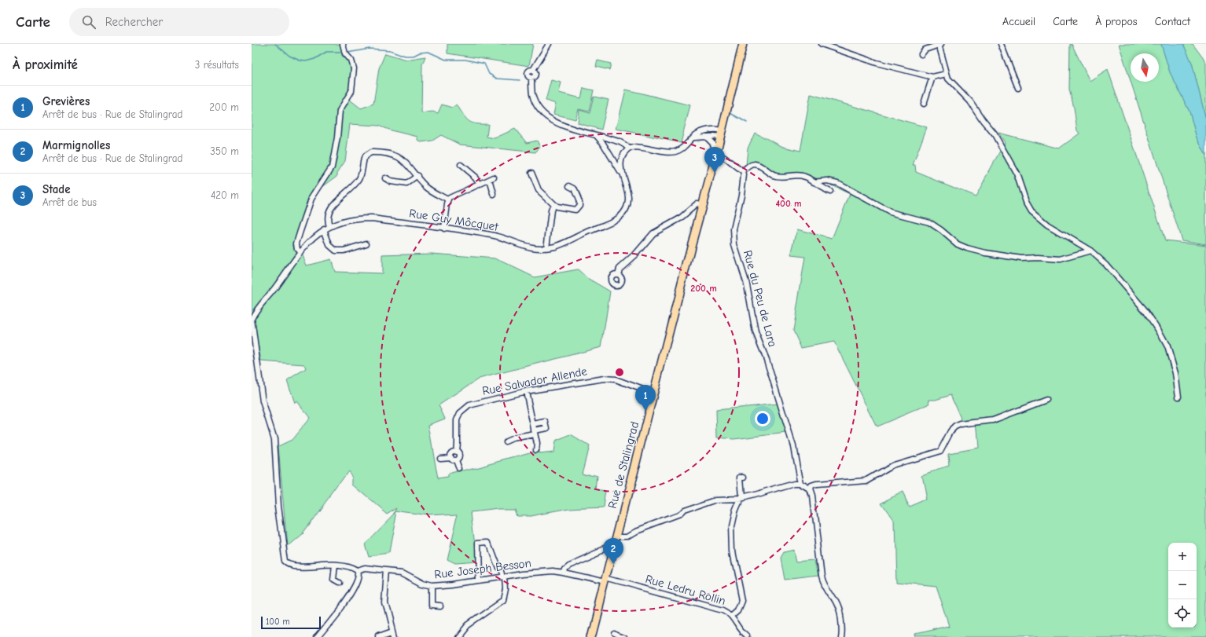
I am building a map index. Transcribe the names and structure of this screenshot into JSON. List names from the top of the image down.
{
  "streets": {
    "main road": ["Rue de Stalingrad"],
    "street": [
      "Rue Guy Môcquet",
      "Rue du Peu de Lara",
      "Rue Salvador Allende",
      "Rue Joseph Besson",
      "Rue Ledru Rollin"
    ]
  },
  "crossings": [
    ["Rue Salvador Allende", "Rue de Stalingrad"],
    ["Rue de Stalingrad", "Rue Joseph Besson"],
    ["Rue de Stalingrad", "Rue Ledru Rollin"],
    ["Rue Joseph Besson", "Rue Ledru Rollin"]
  ],
  "scale_bar": "100 m",
  "north": "bottom",
  "page": {
    "header": "Carte",
    "search": "Rechercher",
    "nav": [
      "Accueil",
      "Carte",
      "À propos",
      "Contact"
    ],
    "heading": ["À proximité", "3 résultats"],
    "list": [
      {
        "mark": "1",
        "name": "Grevières",
        "note": "Arrêt de bus · Rue de Stalingrad",
        "value": "200 m"
      },
      {
        "mark": "2",
        "name": "Marmignolles",
        "note": "Arrêt de bus · Rue de Stalingrad",
        "value": "350 m"
      },
      {
        "mark": "3",
        "name": "Stade",
        "note": "Arrêt de bus",
        "value": "420 m"
      }
    ],
    "pins": ["3", "1", "2"],
    "map_buttons": ["+", "−"],
    "scale": "100 m"
  },
  "rings": ["400 m", "200 m"]
}
